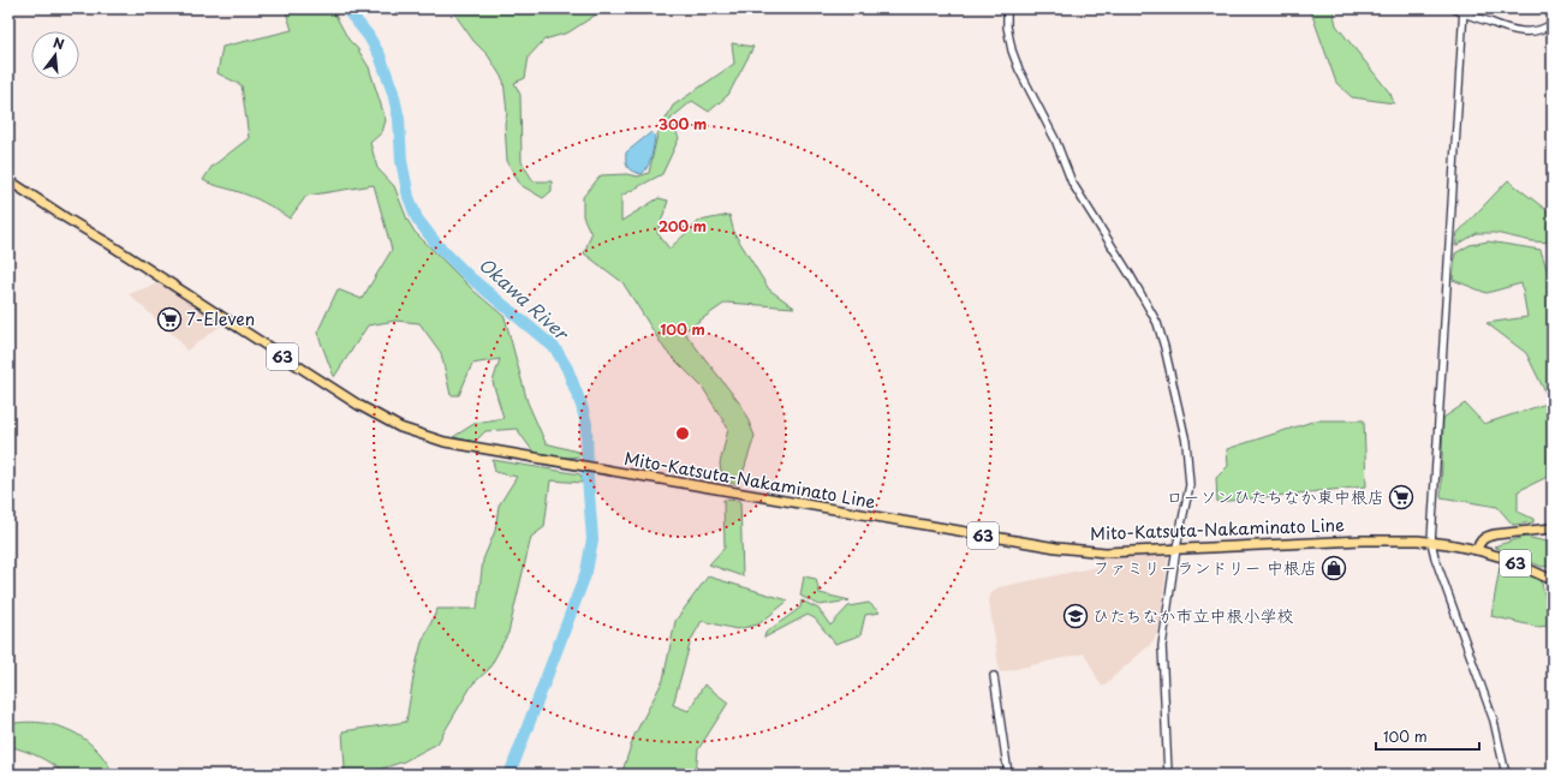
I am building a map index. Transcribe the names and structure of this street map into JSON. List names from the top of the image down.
{
  "streets": {
    "main road": ["63", "Mito-Katsuta-Nakaminato Line"]
  },
  "water": ["Okawa River"],
  "places": {
    "supermarket": ["7-Eleven", "ローソンひたちなか東中根店"],
    "shop": ["ファミリーランドリー 中根店"],
    "school or university": ["ひたちなか市立中根小学校"]
  },
  "scale_bar": "100 m",
  "north": "top",
  "rings": ["300 m", "200 m", "100 m"]
}
